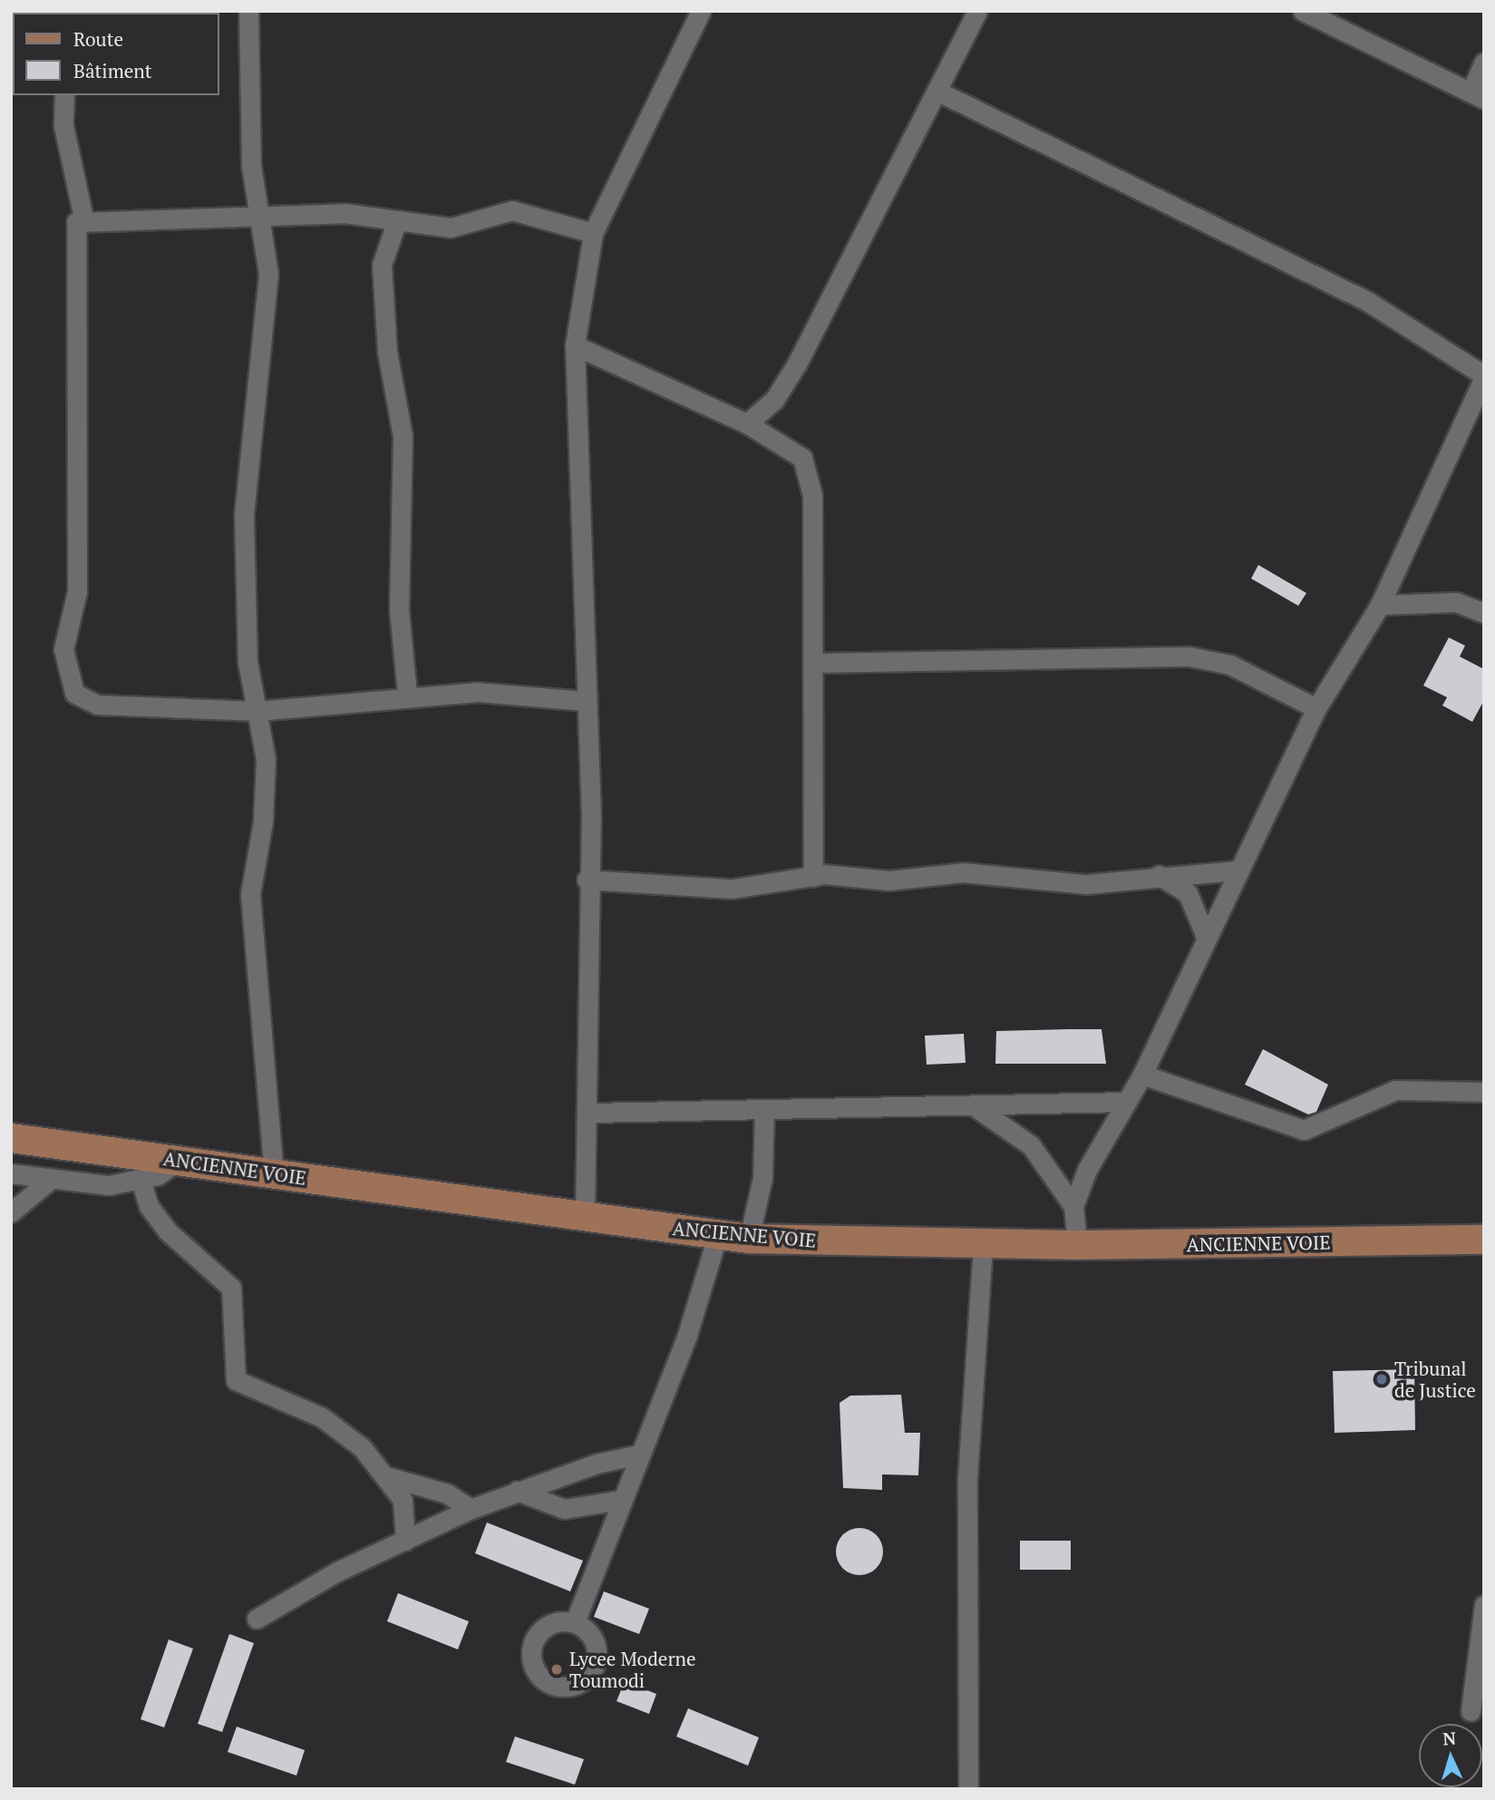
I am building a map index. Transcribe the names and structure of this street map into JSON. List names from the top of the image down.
{
  "streets": {
    "main road": ["ANCIENNE VOIE"]
  },
  "places": ["Tribunal de Justice", "Lycee Moderne Toumodi"],
  "legend": ["Route", "Bâtiment"],
  "north": "top"
}
